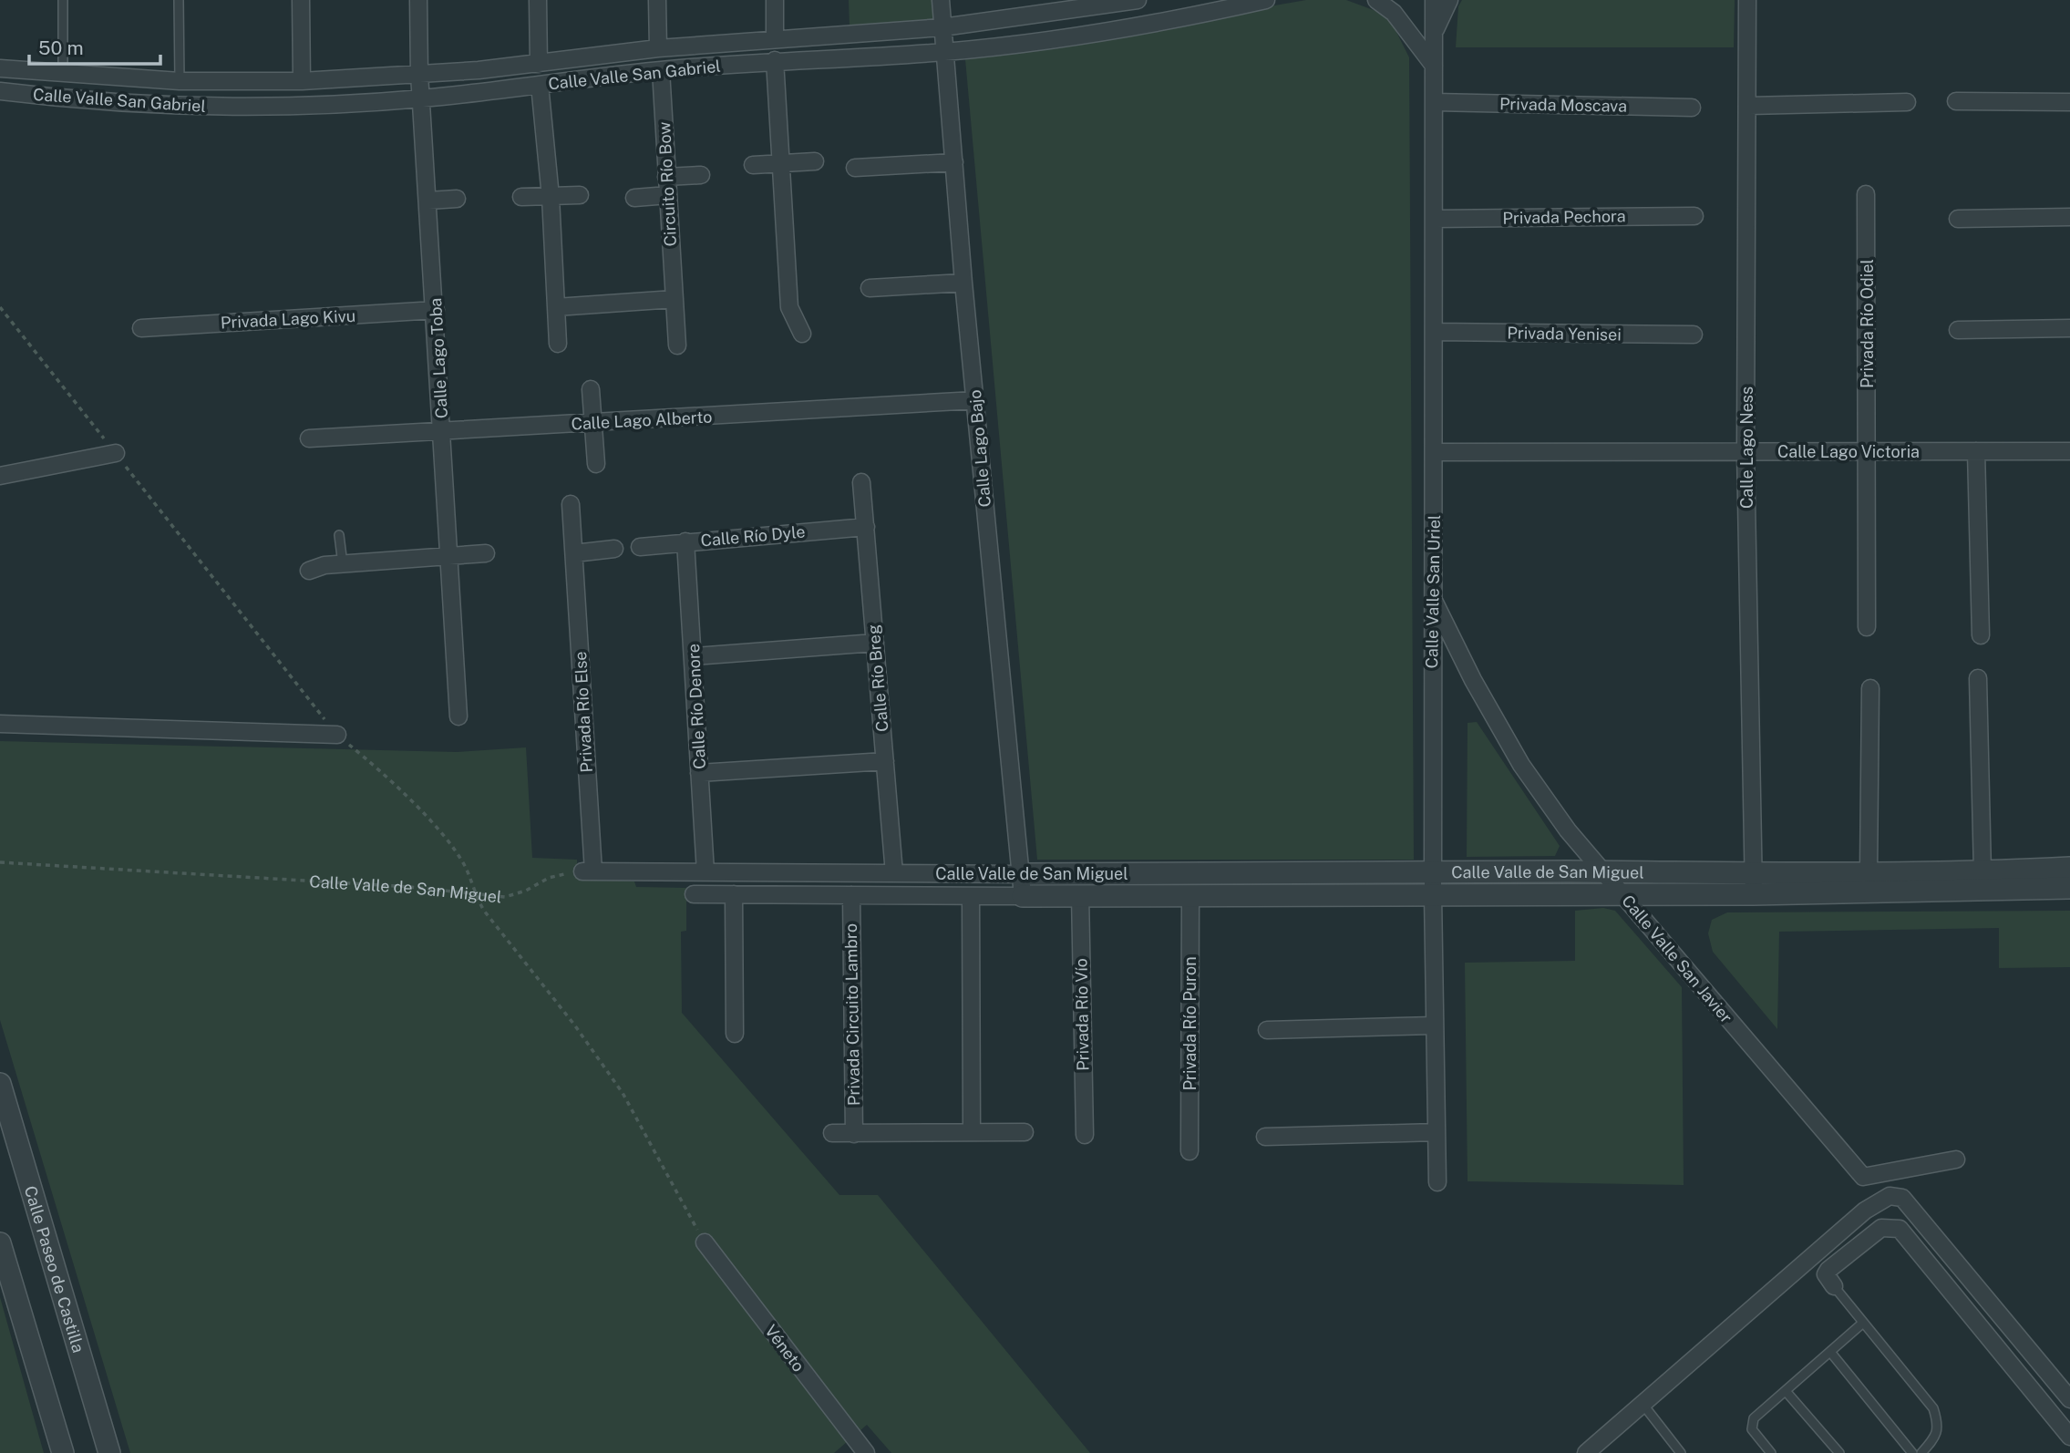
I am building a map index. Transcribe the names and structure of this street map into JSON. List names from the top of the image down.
{
  "streets": {
    "street": [
      "Calle Valle San Gabriel",
      "Privada Moscava",
      "Circuito Río Bow",
      "Privada Pechora",
      "Privada Lago Kivu",
      "Privada Río Odiel",
      "Privada Yenisei",
      "Calle Lago Toba",
      "Calle Lago Alberto",
      "Calle Lago Ness",
      "Calle Lago Bajo",
      "Calle Lago Victoria",
      "Calle Río Dyle",
      "Calle Valle San Uriel",
      "Calle Río Breg",
      "Calle Río Denore",
      "Privada Río Else",
      "Calle Valle de San Miguel",
      "Calle Valle San Javier",
      "Privada Circuito Lambro",
      "Privada Río Vío",
      "Privada Río Puron",
      "Calle Paseo de Castilla",
      "Véneto"
    ]
  },
  "crossings": [
    ["Calle Valle San Gabriel", "Circuito Río Bow"],
    ["Calle Valle San Gabriel", "Calle Lago Toba"],
    ["Calle Valle San Gabriel", "Calle Lago Bajo"],
    ["Privada Moscava", "Calle Valle San Uriel"],
    ["Privada Pechora", "Calle Valle San Uriel"],
    ["Privada Lago Kivu", "Calle Lago Toba"],
    ["Privada Río Odiel", "Calle Lago Victoria"],
    ["Privada Yenisei", "Calle Valle San Uriel"],
    ["Calle Lago Toba", "Calle Lago Alberto"],
    ["Calle Lago Alberto", "Calle Lago Bajo"],
    ["Calle Lago Ness", "Calle Lago Victoria"],
    ["Calle Lago Ness", "Calle Valle de San Miguel"],
    ["Calle Lago Bajo", "Calle Valle de San Miguel"],
    ["Calle Lago Victoria", "Calle Valle San Uriel"],
    ["Calle Río Dyle", "Calle Río Breg"],
    ["Calle Río Dyle", "Calle Río Denore"],
    ["Calle Valle San Uriel", "Calle Valle de San Miguel"],
    ["Calle Valle San Uriel", "Calle Valle San Javier"],
    ["Calle Río Breg", "Calle Valle de San Miguel"],
    ["Calle Río Denore", "Calle Valle de San Miguel"],
    ["Privada Río Else", "Calle Valle de San Miguel"],
    ["Calle Valle de San Miguel", "Calle Valle San Javier"],
    ["Calle Valle de San Miguel", "Privada Circuito Lambro"],
    ["Calle Valle de San Miguel", "Privada Río Vío"],
    ["Calle Valle de San Miguel", "Privada Río Puron"]
  ],
  "scale_bar": "50 m"
}
